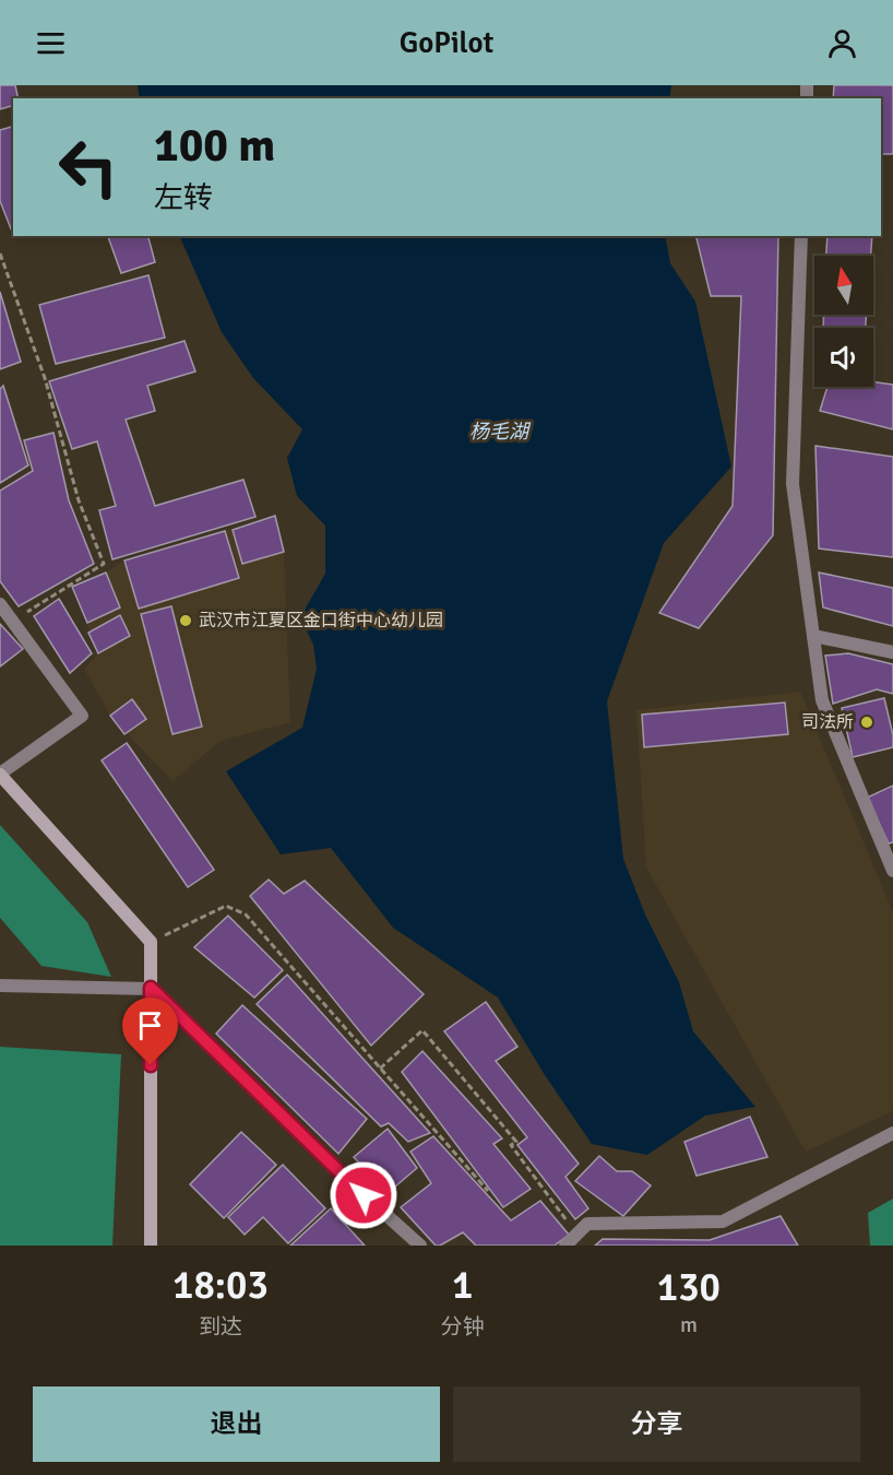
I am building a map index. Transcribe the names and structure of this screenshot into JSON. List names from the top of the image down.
{
  "water": ["杨毛湖"],
  "places": ["武汉市江夏区金口街中心幼儿园", "司法所"],
  "north": "top",
  "page": {
    "header": "GoPilot",
    "turn": ["100 m", "左转"],
    "eta": [
      "18:03",
      "到达",
      "1",
      "分钟",
      "130",
      "m"
    ],
    "buttons": ["退出", "分享"]
  }
}
